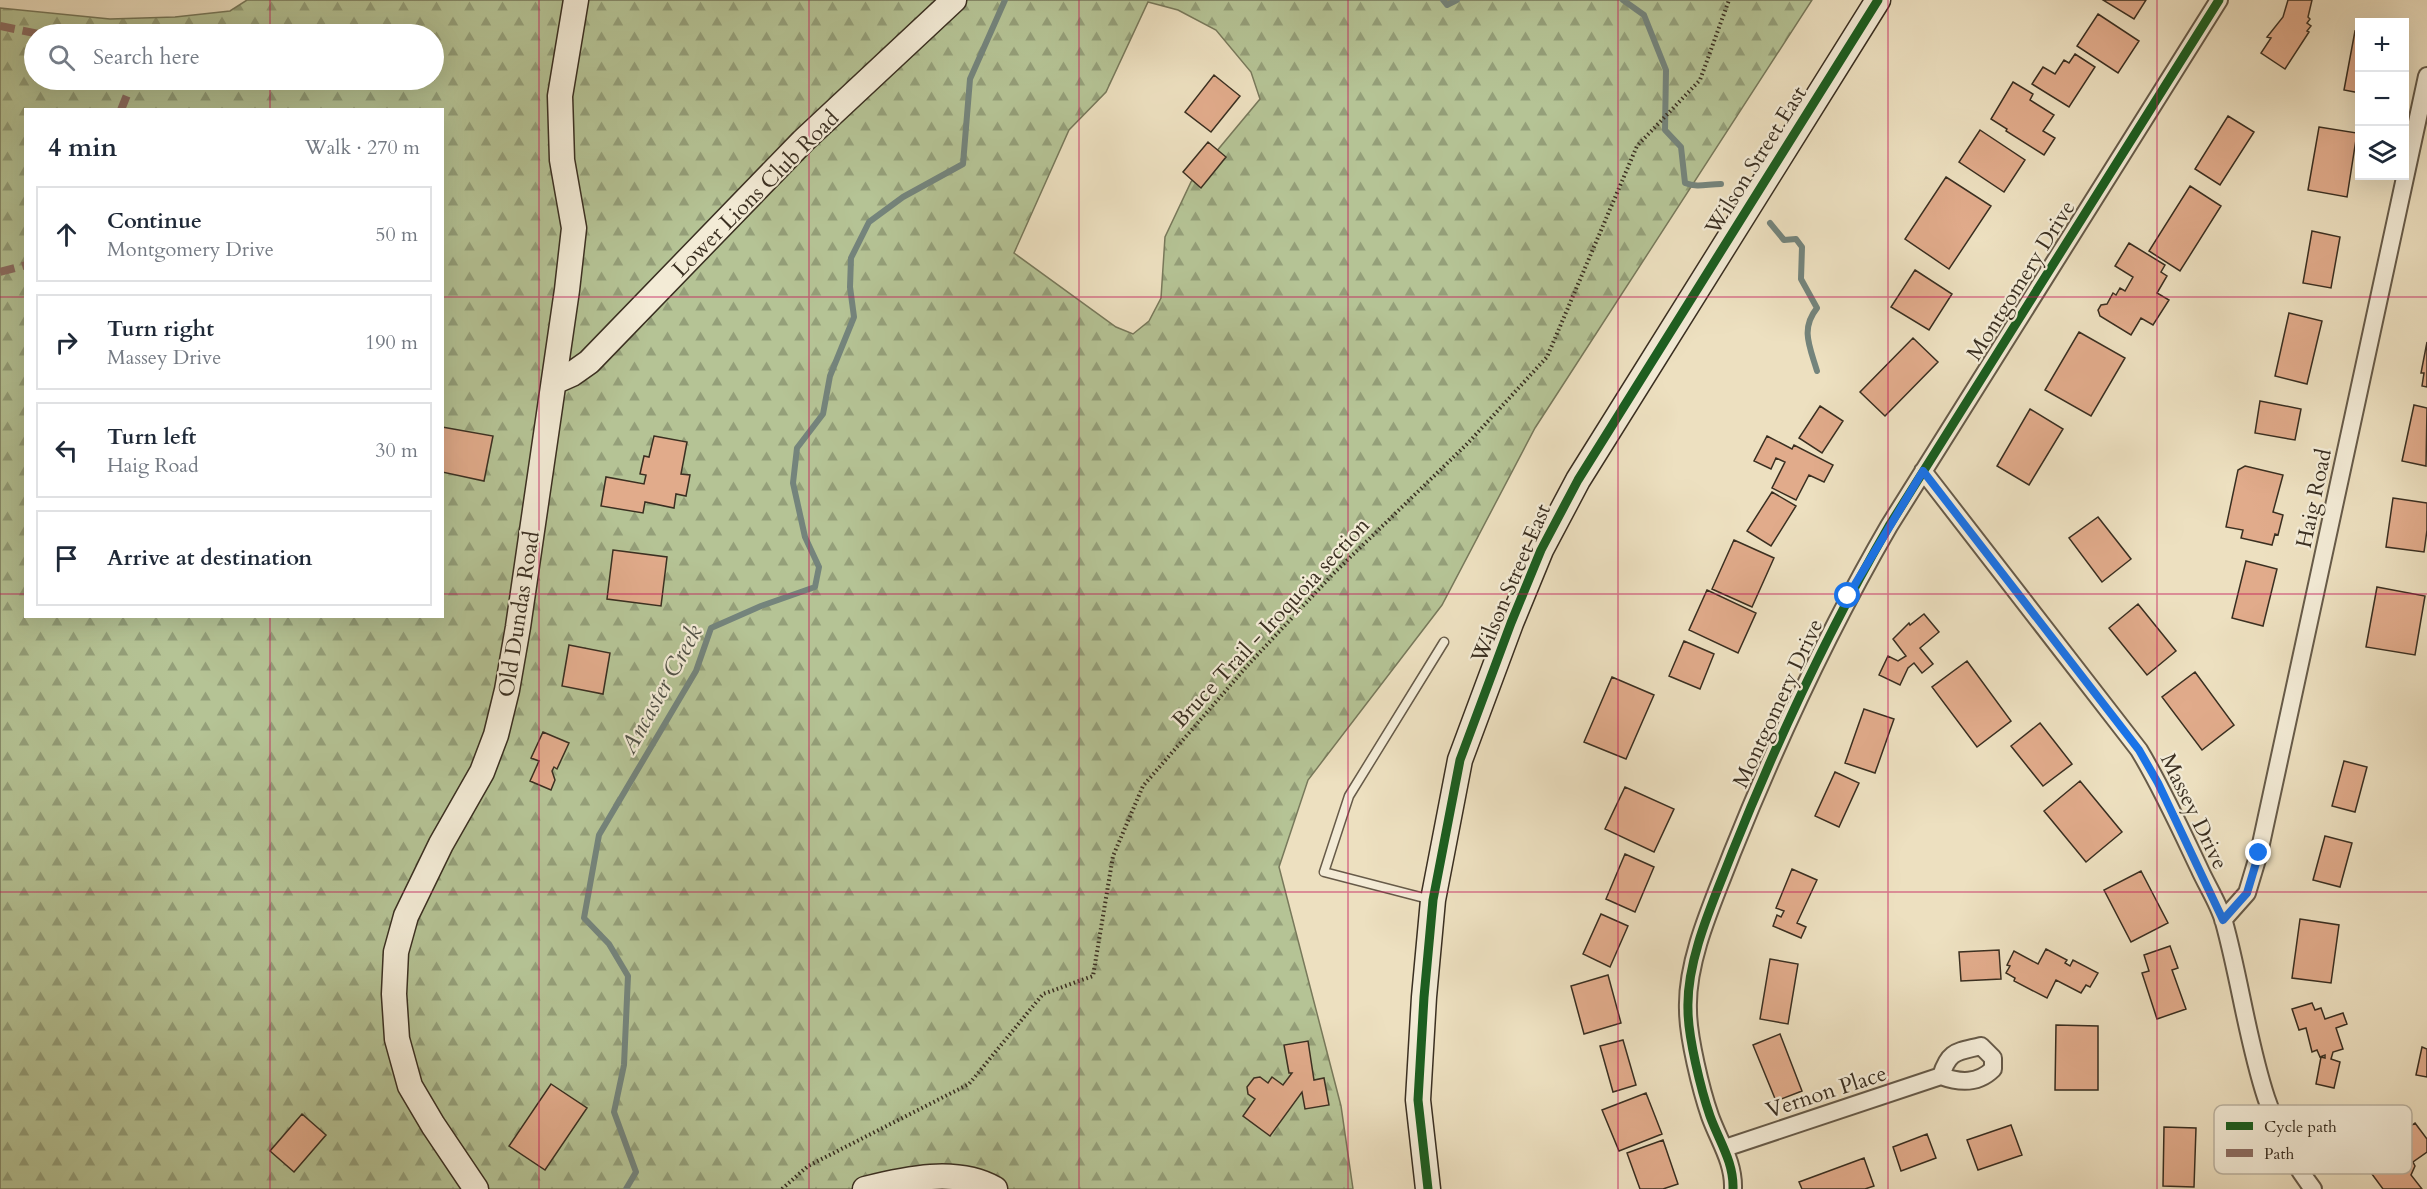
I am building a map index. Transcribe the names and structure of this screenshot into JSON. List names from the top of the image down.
{
  "streets": {
    "street": [
      "Wilson Street East",
      "Lower Lions Club Road",
      "Montgomery Drive",
      "Haig Road",
      "Old Dundas Road",
      "Massey Drive",
      "Vernon Place"
    ],
    "path": ["Bruce Trail - Iroquoia section"]
  },
  "crossings": [
    ["Lower Lions Club Road", "Old Dundas Road"],
    ["Montgomery Drive", "Massey Drive"],
    ["Montgomery Drive", "Vernon Place"],
    ["Haig Road", "Massey Drive"]
  ],
  "water": ["Ancaster Creek"],
  "legend": ["Cycle path", "Path"],
  "page": {
    "map_buttons": ["+", "−"],
    "search": "Search here",
    "heading": ["4 min", "Walk · 270 m"],
    "list": [
      ["Continue", "Montgomery Drive", "50 m"],
      ["Turn right", "Massey Drive", "190 m"],
      ["Turn left", "Haig Road", "30 m"],
      "Arrive at destination"
    ]
  }
}
